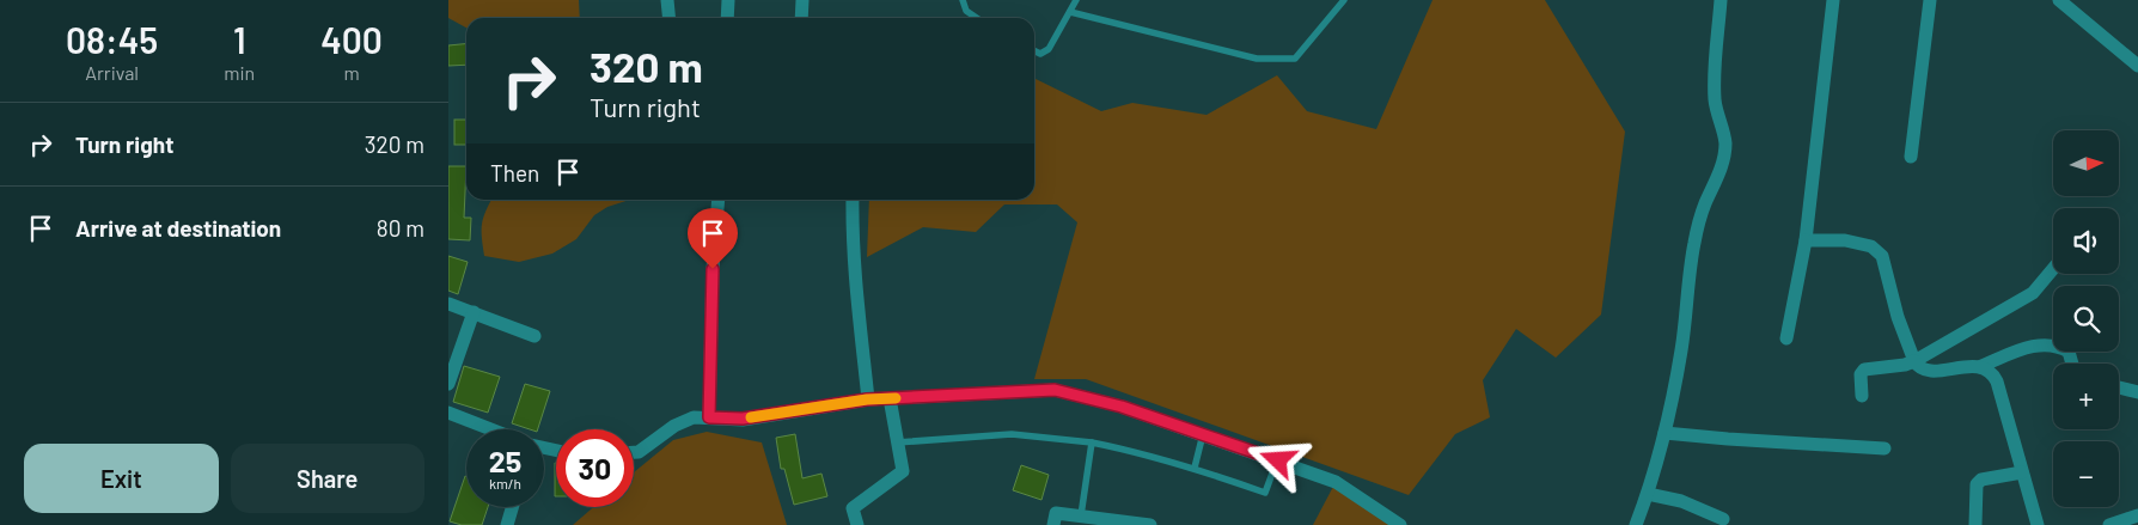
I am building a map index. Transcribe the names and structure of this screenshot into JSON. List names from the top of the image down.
{
  "north": "right",
  "page": {
    "eta": [
      "08:45",
      "Arrival",
      "1",
      "min",
      "400",
      "m"
    ],
    "turn": ["320 m", "Turn right"],
    "list": [
      {
        "name": "Turn right",
        "value": "320 m"
      },
      {
        "name": "Arrive at destination",
        "value": "80 m"
      }
    ],
    "map_buttons": ["+", "−"],
    "then": "Then",
    "speed": "25 km/h",
    "limit": "30",
    "buttons": ["Exit", "Share"]
  }
}
